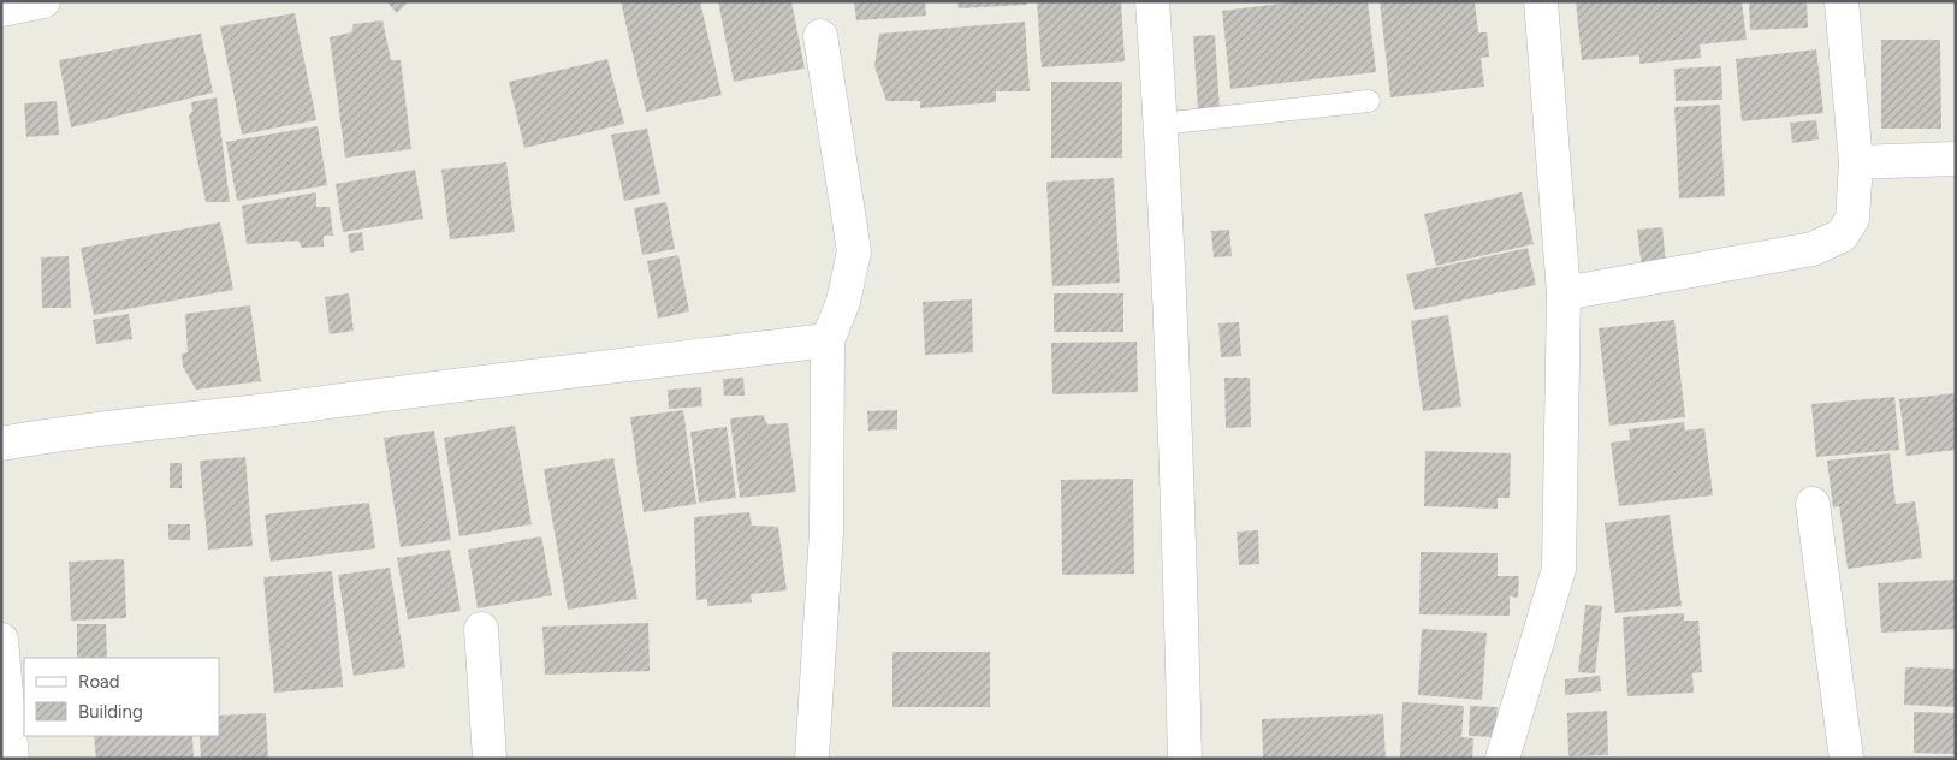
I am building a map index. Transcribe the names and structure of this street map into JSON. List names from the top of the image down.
{
  "legend": ["Road", "Building"]
}
